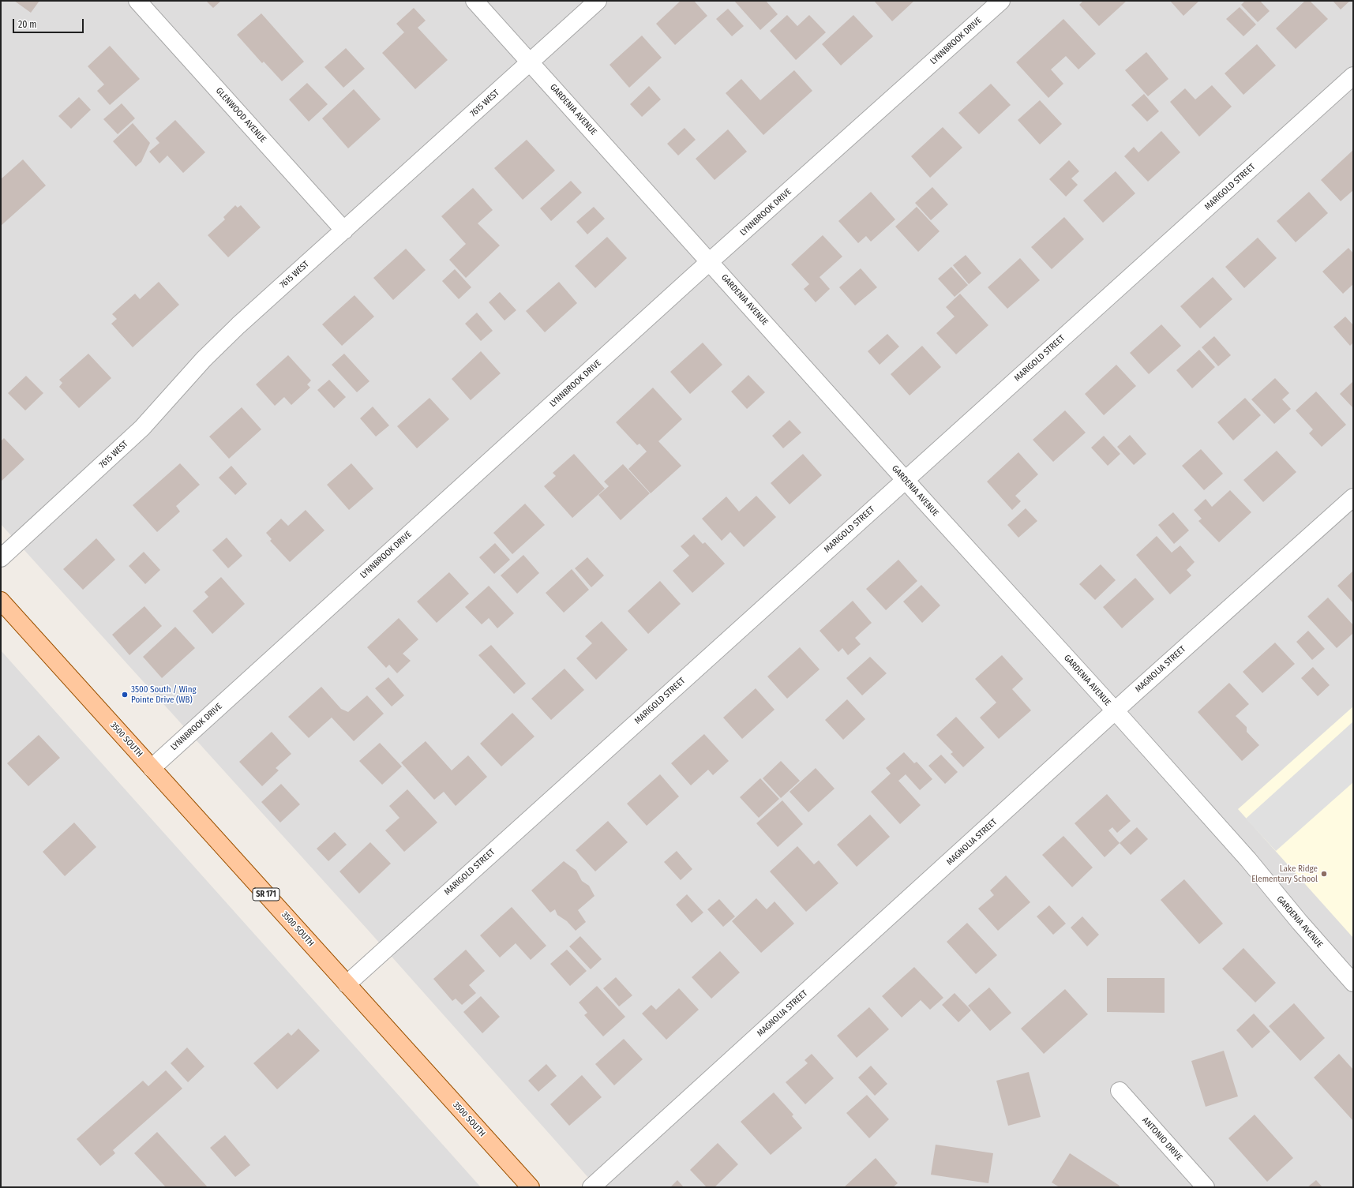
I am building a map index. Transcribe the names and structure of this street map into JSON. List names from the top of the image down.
{
  "streets": {
    "main road": ["3500 SOUTH", "SR 171"],
    "street": [
      "LYNNBROOK DRIVE",
      "7615 WEST",
      "GARDENIA AVENUE",
      "GLENWOOD AVENUE",
      "MARIGOLD STREET",
      "MAGNOLIA STREET",
      "ANTONIO DRIVE"
    ]
  },
  "crossings": [
    ["LYNNBROOK DRIVE", "GARDENIA AVENUE"],
    ["LYNNBROOK DRIVE", "3500 SOUTH"],
    ["7615 WEST", "GARDENIA AVENUE"],
    ["7615 WEST", "GLENWOOD AVENUE"],
    ["GARDENIA AVENUE", "MARIGOLD STREET"],
    ["GARDENIA AVENUE", "MAGNOLIA STREET"],
    ["MARIGOLD STREET", "3500 SOUTH"]
  ],
  "places": ["3500 South / Wing Pointe Drive (WB)", "Lake Ridge Elementary School"],
  "scale_bar": "20 m"
}
